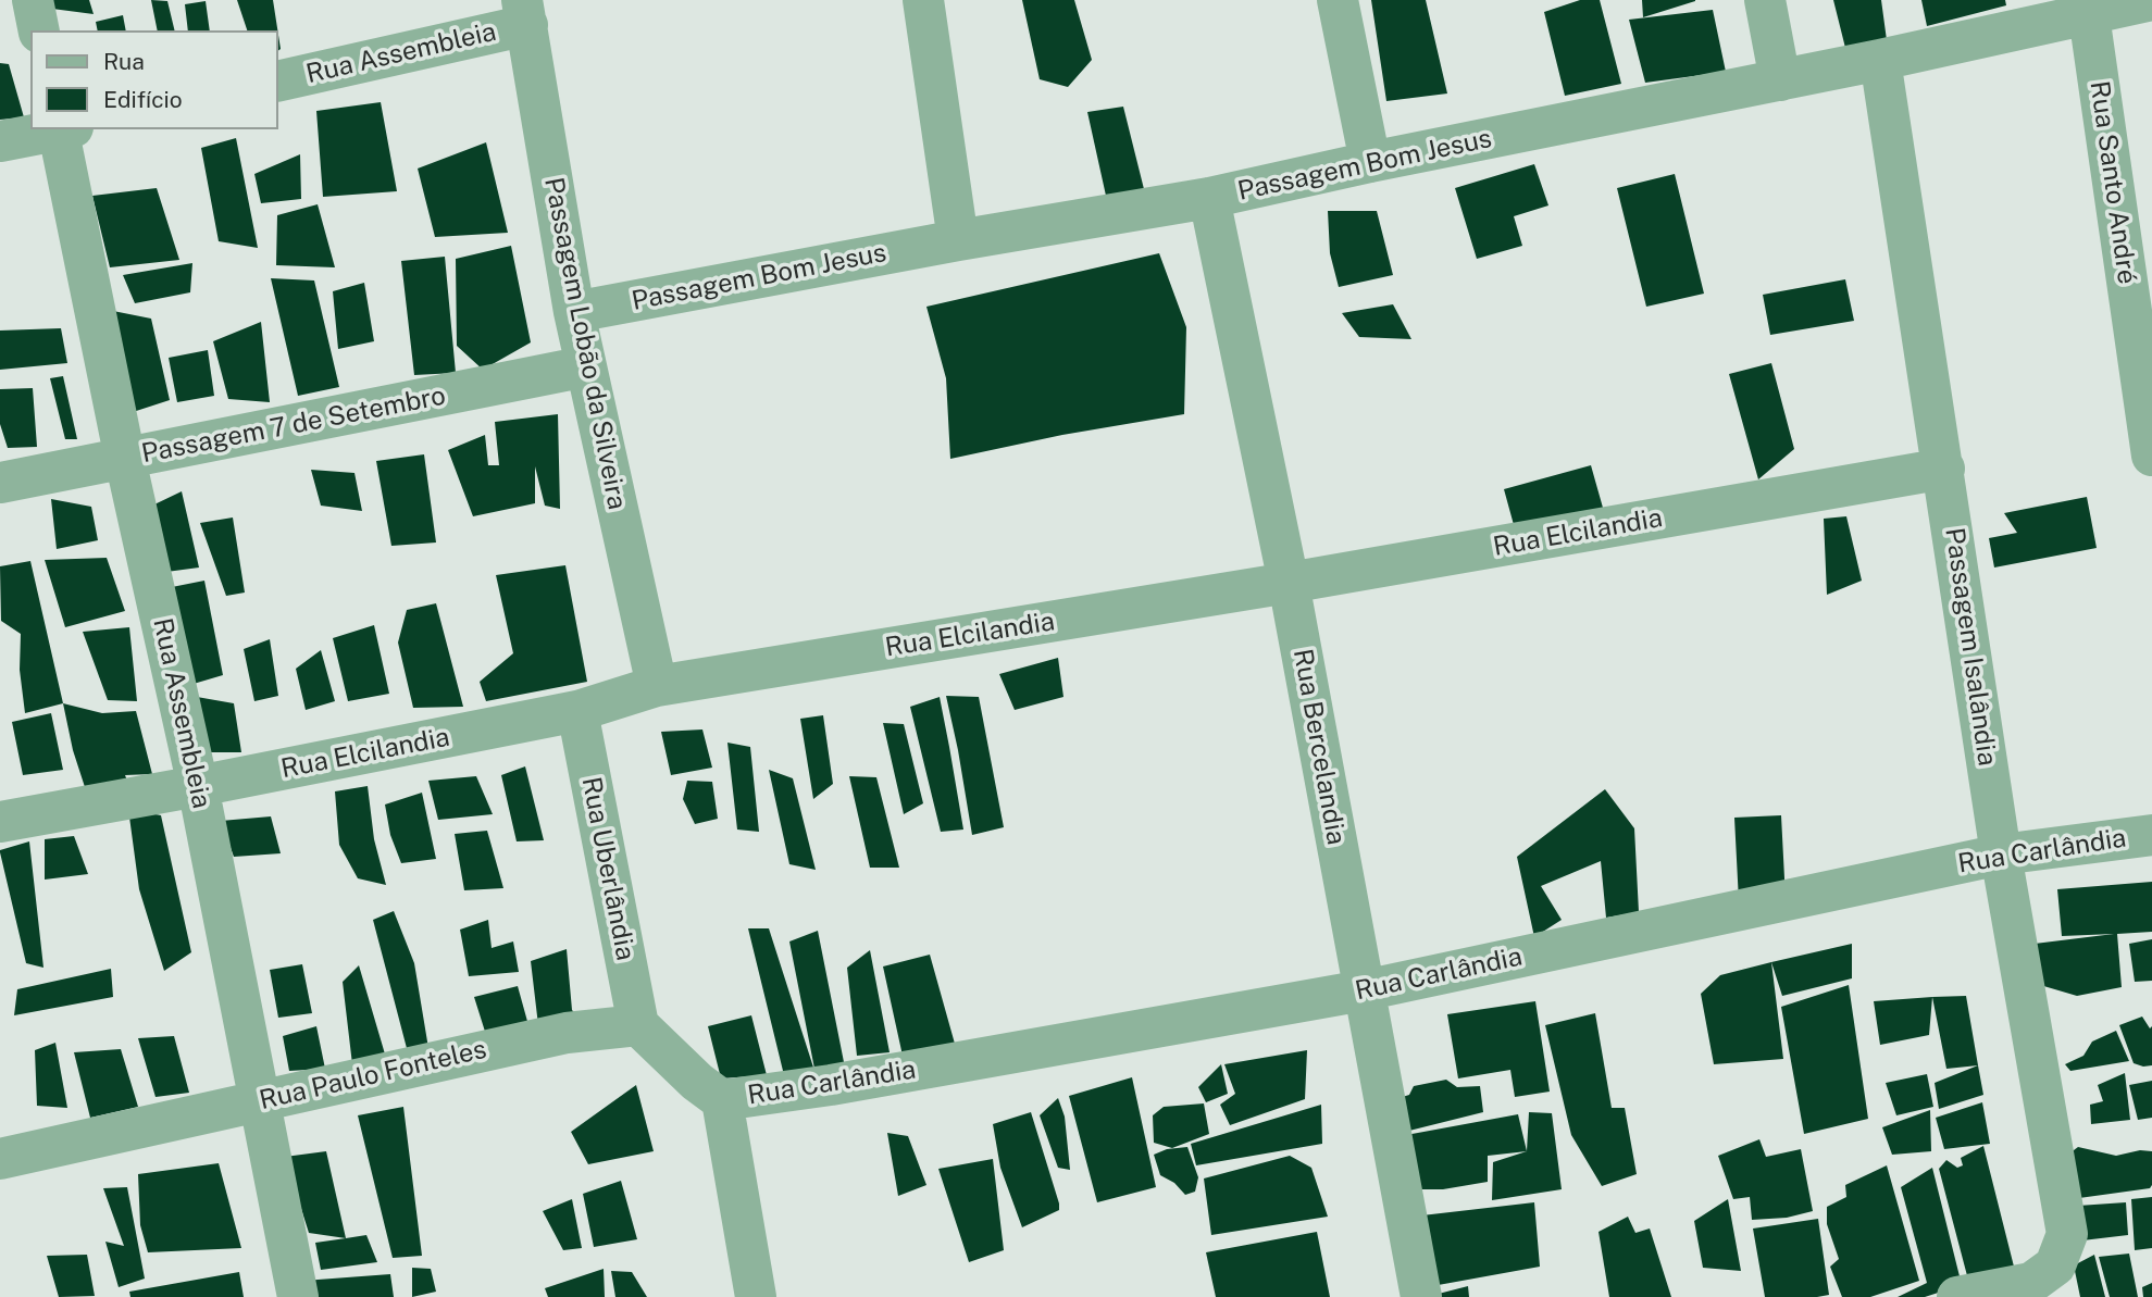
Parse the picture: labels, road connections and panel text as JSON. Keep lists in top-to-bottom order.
{
  "streets": {
    "street": [
      "Rua Assembleia",
      "Passagem Bom Jesus",
      "Rua Santo André",
      "Passagem Lobão da Silveira",
      "Passagem 7 de Setembro",
      "Rua Elcilandia",
      "Passagem Isalândia",
      "Rua Bercelandia",
      "Rua Carlândia",
      "Rua Uberlândia",
      "Rua Paulo Fonteles"
    ]
  },
  "crossings": [
    ["Rua Assembleia", "Passagem Lobão da Silveira"],
    ["Rua Assembleia", "Passagem 7 de Setembro"],
    ["Rua Assembleia", "Rua Elcilandia"],
    ["Rua Assembleia", "Rua Paulo Fonteles"],
    ["Passagem Bom Jesus", "Rua Santo André"],
    ["Passagem Bom Jesus", "Passagem Lobão da Silveira"],
    ["Passagem Bom Jesus", "Passagem Isalândia"],
    ["Passagem Bom Jesus", "Rua Bercelandia"],
    ["Passagem Lobão da Silveira", "Passagem 7 de Setembro"],
    ["Passagem Lobão da Silveira", "Rua Elcilandia"],
    ["Rua Elcilandia", "Passagem Isalândia"],
    ["Rua Elcilandia", "Rua Bercelandia"],
    ["Rua Elcilandia", "Rua Uberlândia"],
    ["Passagem Isalândia", "Rua Carlândia"],
    ["Rua Bercelandia", "Rua Carlândia"],
    ["Rua Uberlândia", "Rua Paulo Fonteles"]
  ],
  "legend": ["Rua", "Edifício"]
}
